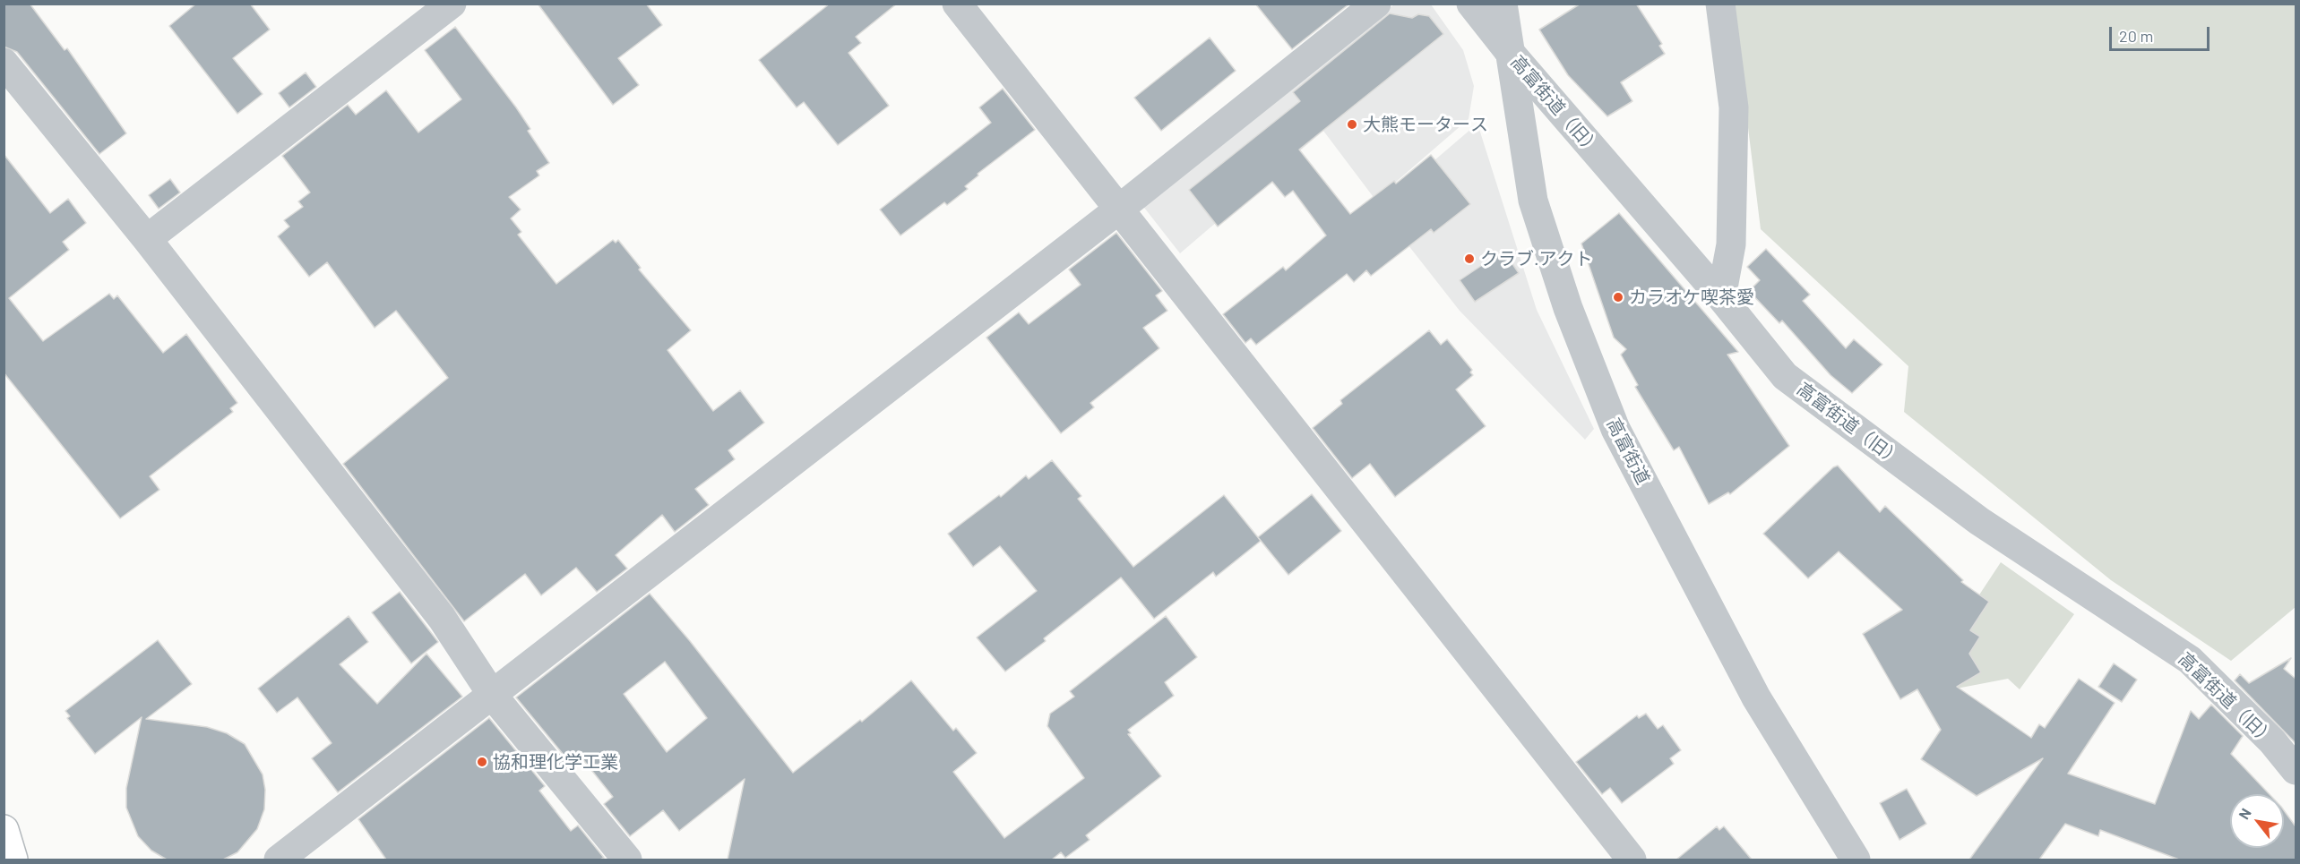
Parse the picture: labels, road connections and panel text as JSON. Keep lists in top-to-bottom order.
{
  "streets": {
    "street": ["高富街道（旧）", "高富街道"]
  },
  "crossings": [
    ["高富街道（旧）", "高富街道"]
  ],
  "places": [
    "大熊モータース",
    "クラブ.アクト",
    "カラオケ喫茶愛",
    "協和理化学工業"
  ],
  "scale_bar": "20 m",
  "north": "top left"
}
